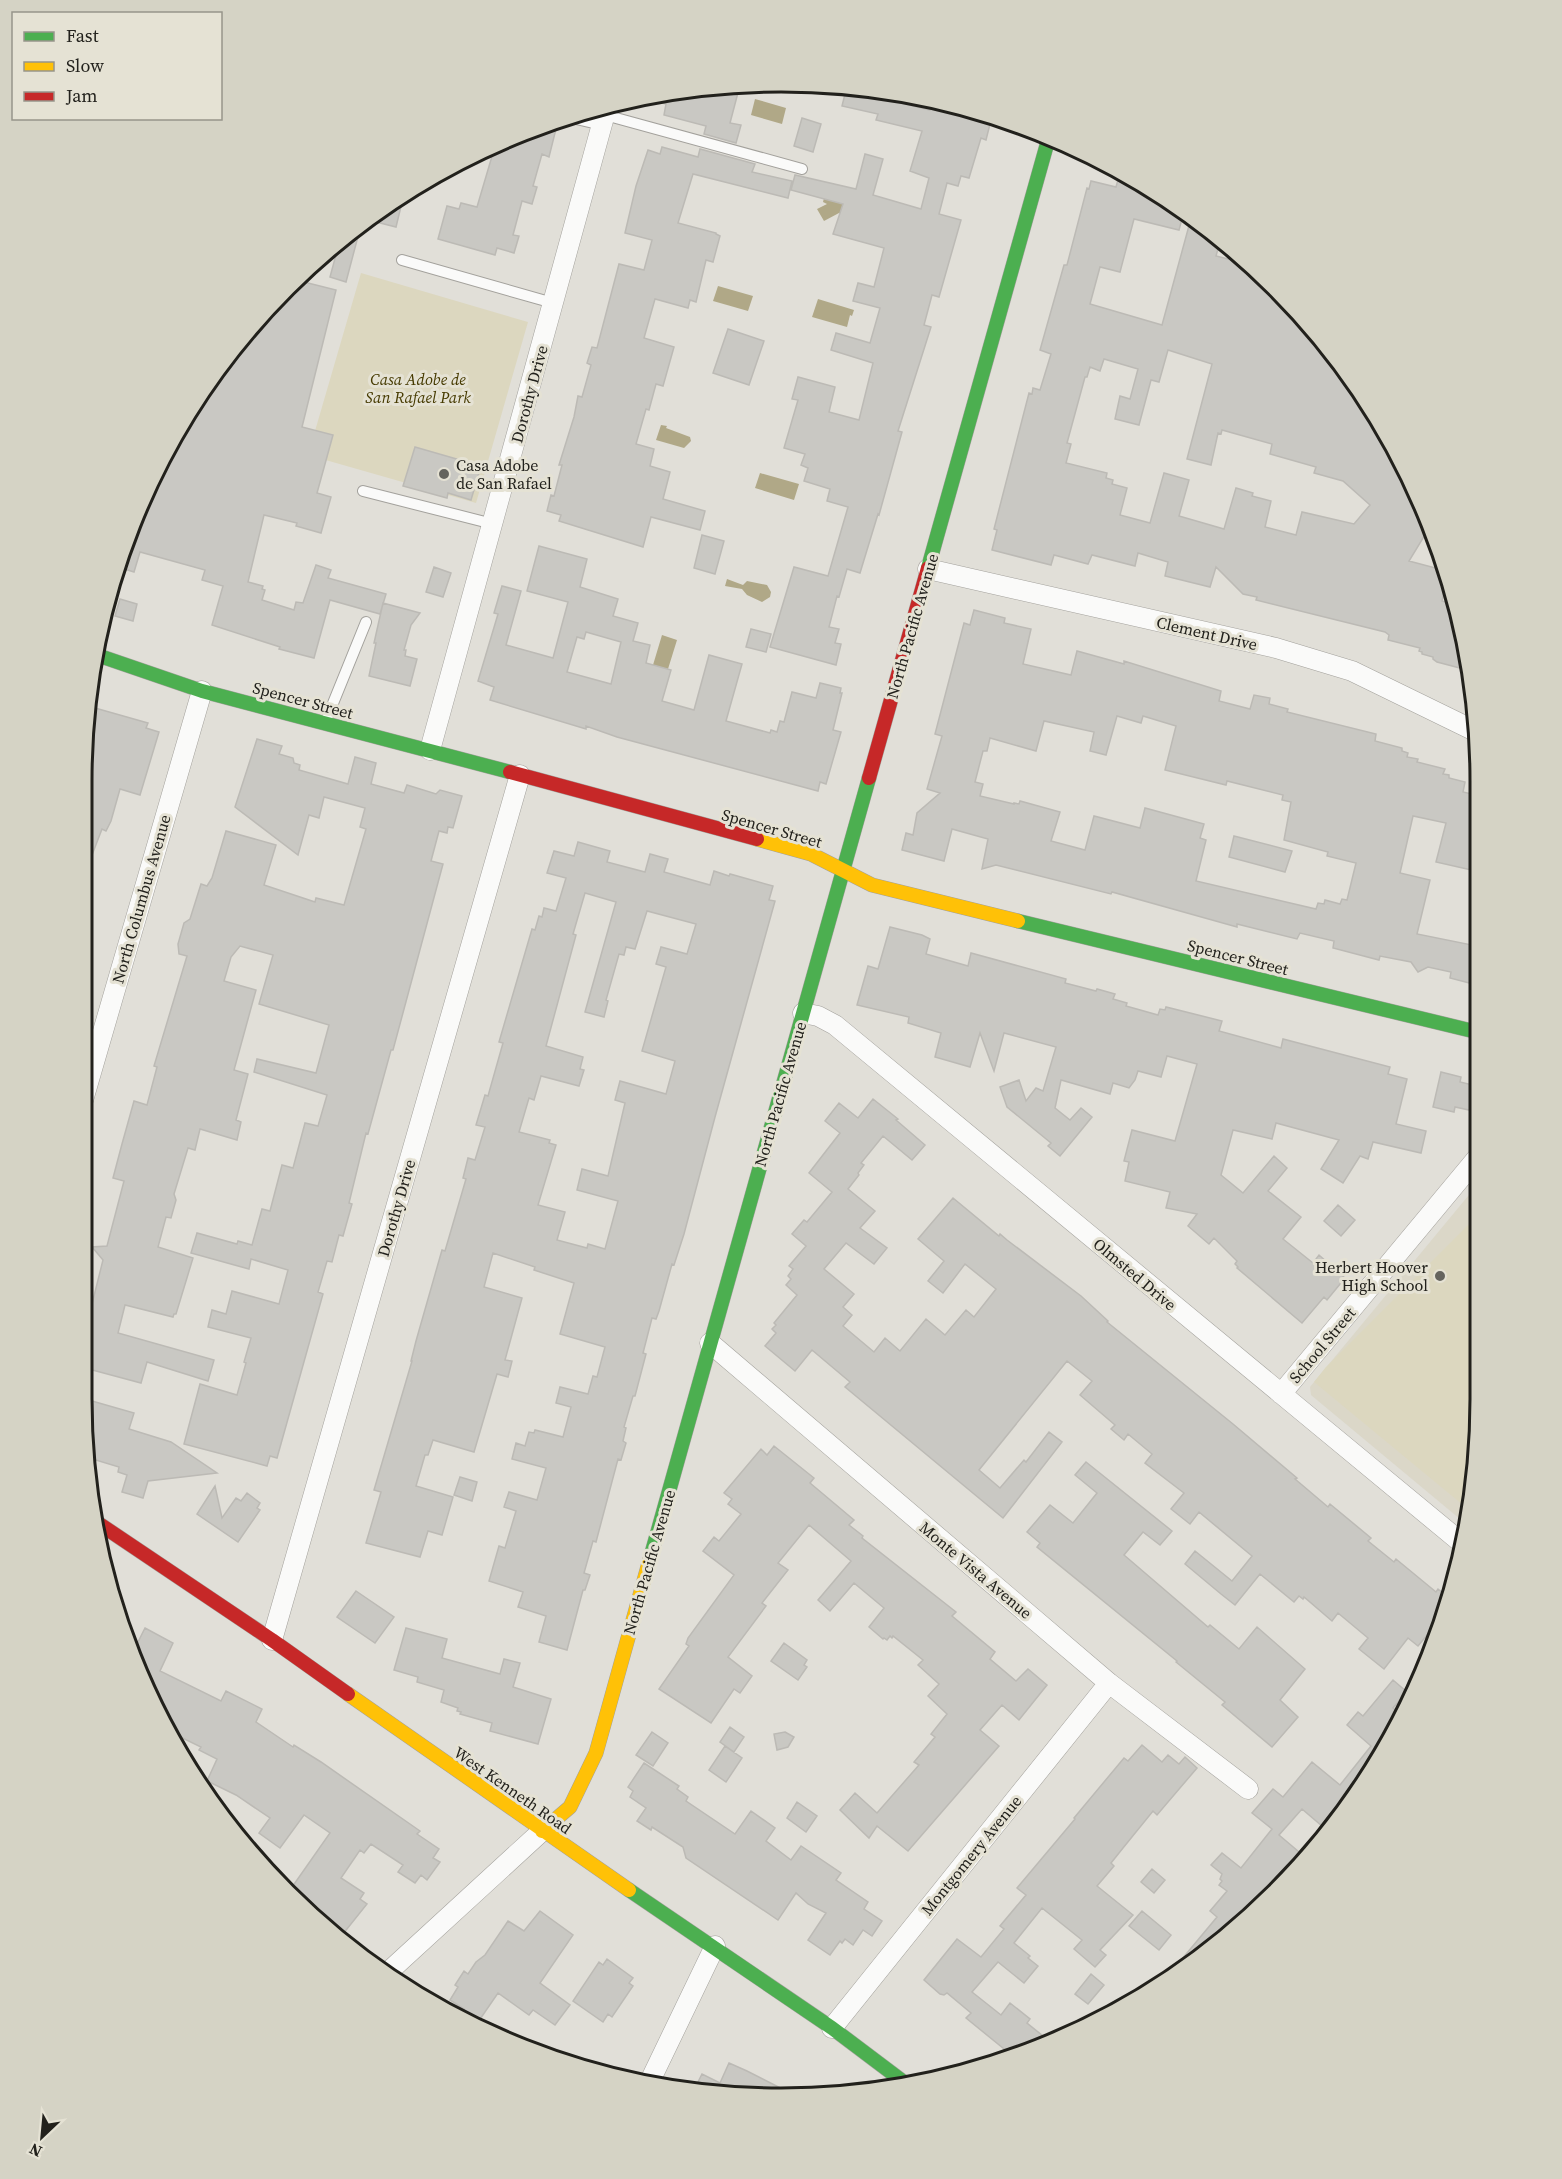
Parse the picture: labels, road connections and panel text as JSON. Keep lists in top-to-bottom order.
{
  "streets": {
    "street": [
      "Dorothy Drive",
      "North Pacific Avenue",
      "Clement Drive",
      "Spencer Street",
      "North Columbus Avenue",
      "Olmsted Drive",
      "School Street",
      "Monte Vista Avenue",
      "West Kenneth Road",
      "Montgomery Avenue"
    ]
  },
  "crossings": [
    ["Dorothy Drive", "Spencer Street"],
    ["Dorothy Drive", "West Kenneth Road"],
    ["North Pacific Avenue", "Clement Drive"],
    ["North Pacific Avenue", "Spencer Street"],
    ["North Pacific Avenue", "Olmsted Drive"],
    ["North Pacific Avenue", "Monte Vista Avenue"],
    ["North Pacific Avenue", "West Kenneth Road"],
    ["Spencer Street", "North Columbus Avenue"],
    ["Olmsted Drive", "School Street"],
    ["Monte Vista Avenue", "Montgomery Avenue"],
    ["West Kenneth Road", "Montgomery Avenue"]
  ],
  "parks": ["Casa Adobe de San Rafael Park"],
  "places": ["Casa Adobe de San Rafael", "Herbert Hoover High School"],
  "legend": ["Fast", "Slow", "Jam"],
  "north": "bottom left"
}
